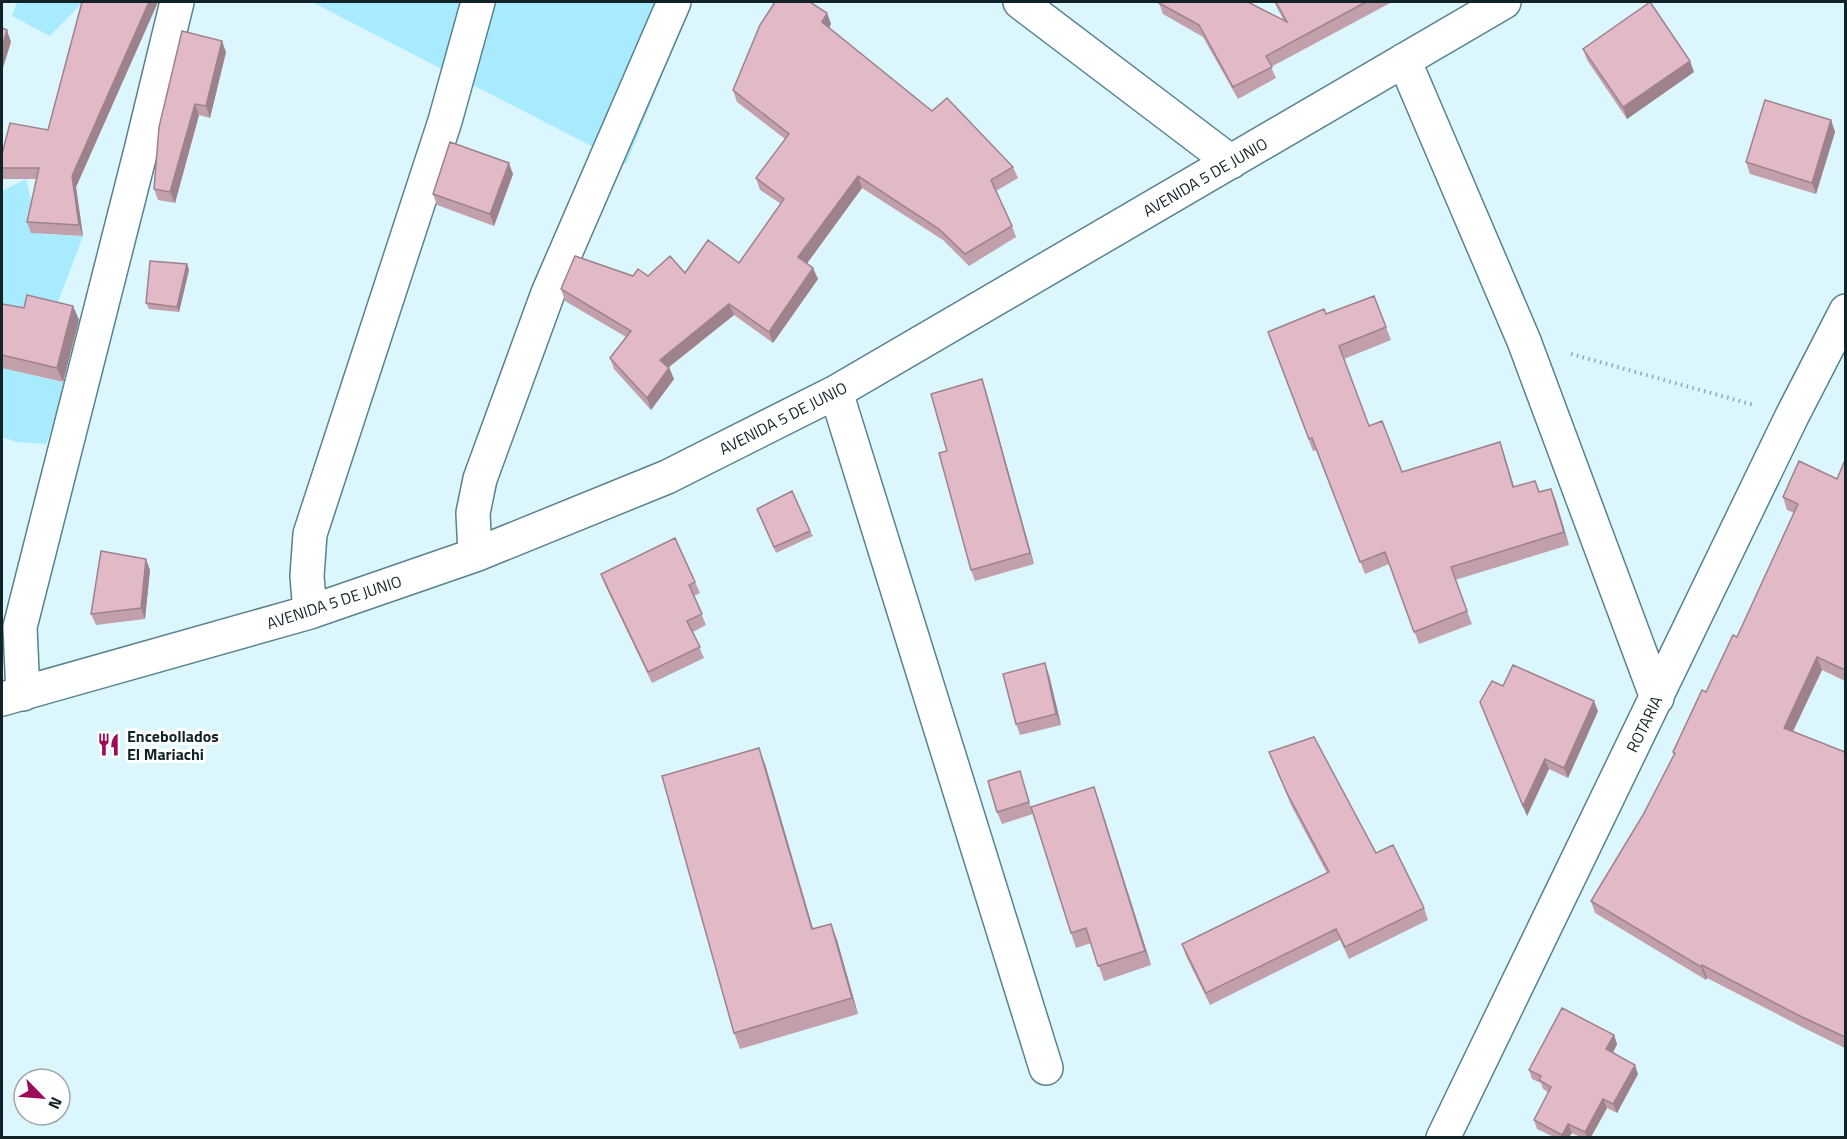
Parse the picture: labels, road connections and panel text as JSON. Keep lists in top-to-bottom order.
{
  "streets": {
    "street": ["AVENIDA 5 DE JUNIO", "ROTARIA"]
  },
  "places": {
    "restaurant": ["Encebollados El Mariachi"]
  },
  "north": "bottom right"
}
